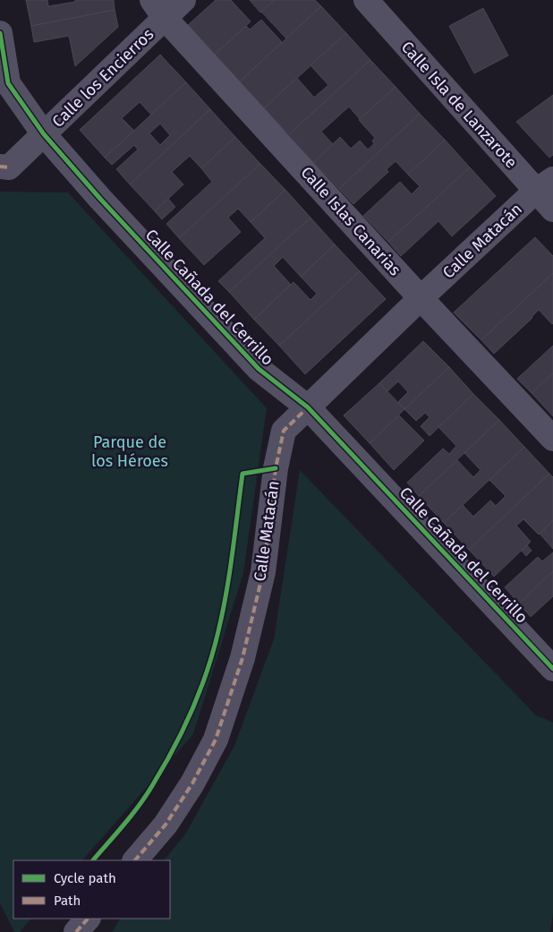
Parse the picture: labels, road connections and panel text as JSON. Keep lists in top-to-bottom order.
{
  "streets": {
    "street": [
      "Calle los Encierros",
      "Calle Isla de Lanzarote",
      "Calle Islas Canarias",
      "Calle Matacán",
      "Calle Cañada del Cerrillo"
    ]
  },
  "crossings": [
    ["Calle los Encierros", "Calle Islas Canarias"],
    ["Calle los Encierros", "Calle Cañada del Cerrillo"],
    ["Calle Isla de Lanzarote", "Calle Matacán"],
    ["Calle Islas Canarias", "Calle Matacán"],
    ["Calle Matacán", "Calle Cañada del Cerrillo"]
  ],
  "parks": ["Parque de los Héroes"],
  "legend": ["Cycle path", "Path"]
}
